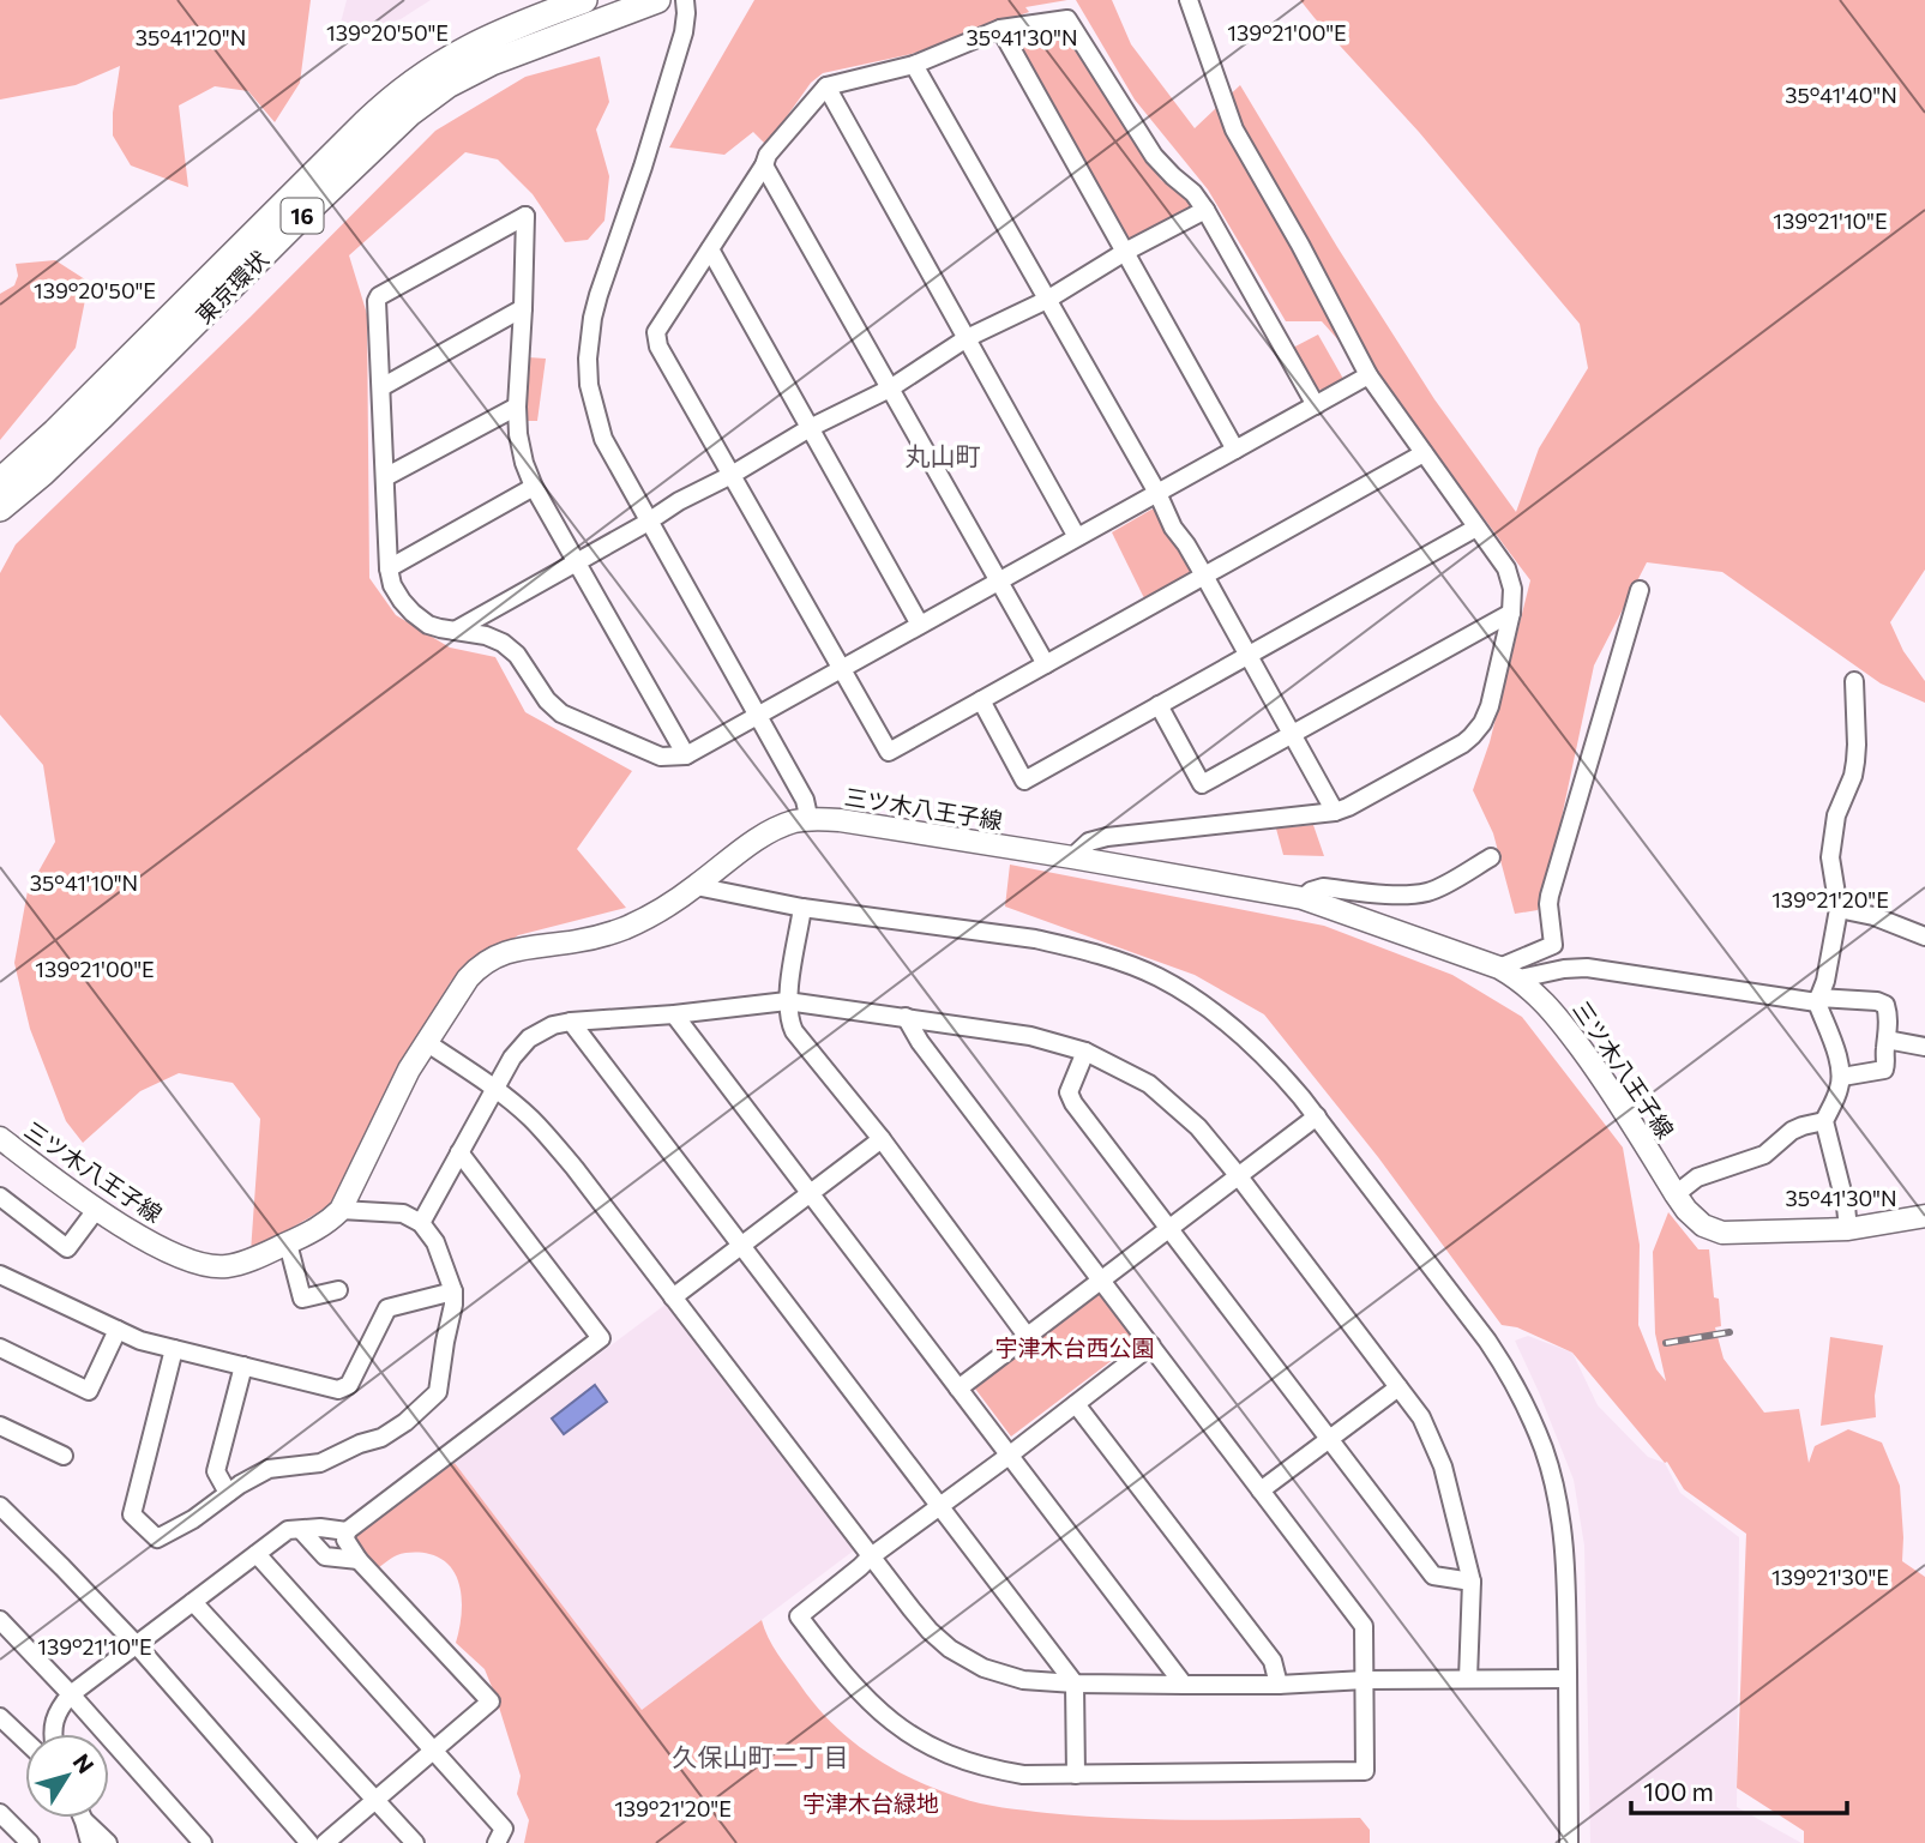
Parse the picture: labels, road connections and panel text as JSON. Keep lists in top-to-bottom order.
{
  "streets": {
    "highway": ["16", "東京環状"],
    "main road": ["三ツ木八王子線"]
  },
  "districts": ["丸山町", "久保山町二丁目"],
  "parks": ["宇津木台西公園", "宇津木台緑地"],
  "scale_bar": "100 m",
  "north": "top right",
  "coordinates": [
    "139°20'50\"E",
    "139°21'00\"E",
    "35°41'20\"N",
    "35°41'30\"N",
    "35°41'40\"N",
    "139°21'10\"E",
    "35°41'10\"N",
    "139°21'20\"E",
    "139°21'30\"E"
  ]
}
